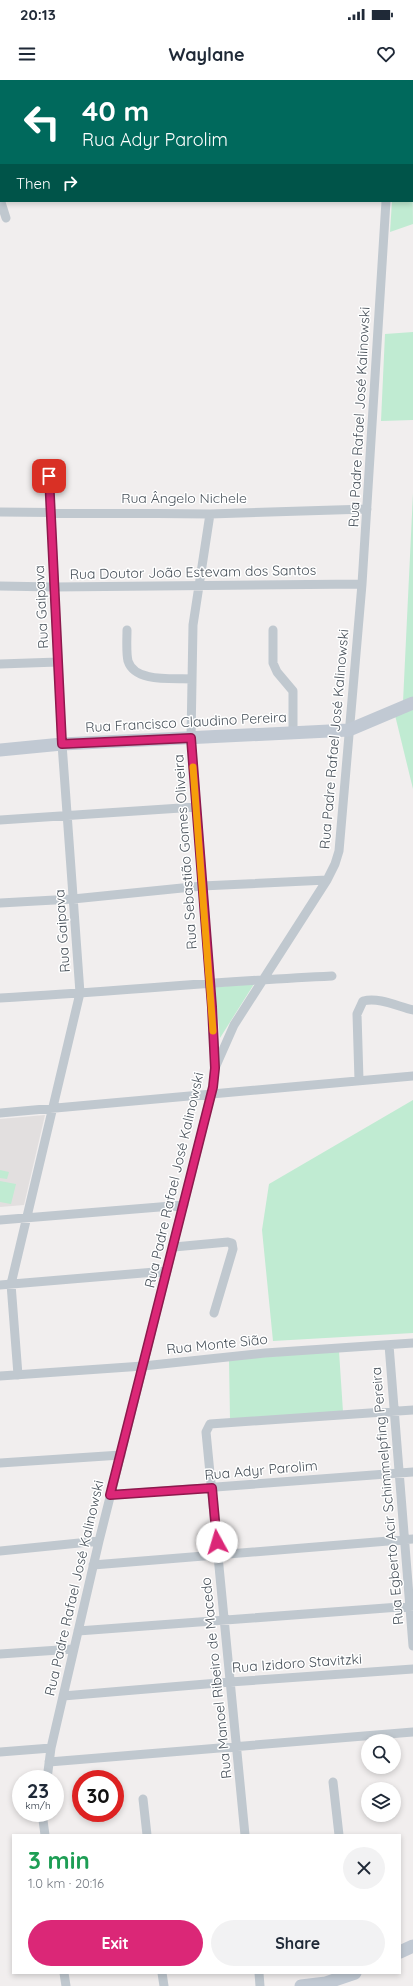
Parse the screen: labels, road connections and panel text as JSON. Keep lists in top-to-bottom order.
{
  "streets": {
    "street": [
      "Rua Padre Rafael José Kalinowski",
      "Rua Ângelo Nichele",
      "Rua Doutor João Estevam dos Santos",
      "Rua Gaipava",
      "Rua Francisco Claudino Pereira",
      "Rua Sebastião Gomes Oliveira",
      "Rua Monte Sião",
      "Rua Adyr Parolim",
      "Rua Egberto Acir Schimmelpfing Pereira",
      "Rua Izidoro Stavitzki",
      "Rua Manoel Ribeiro de Macedo"
    ]
  },
  "crossings": [
    ["Rua Padre Rafael José Kalinowski", "Rua Ângelo Nichele"],
    ["Rua Padre Rafael José Kalinowski", "Rua Doutor João Estevam dos Santos"],
    ["Rua Padre Rafael José Kalinowski", "Rua Francisco Claudino Pereira"],
    ["Rua Padre Rafael José Kalinowski", "Rua Sebastião Gomes Oliveira"],
    ["Rua Padre Rafael José Kalinowski", "Rua Monte Sião"],
    ["Rua Padre Rafael José Kalinowski", "Rua Adyr Parolim"],
    ["Rua Padre Rafael José Kalinowski", "Rua Izidoro Stavitzki"],
    ["Rua Ângelo Nichele", "Rua Gaipava"],
    ["Rua Ângelo Nichele", "Rua Sebastião Gomes Oliveira"],
    ["Rua Doutor João Estevam dos Santos", "Rua Gaipava"],
    ["Rua Doutor João Estevam dos Santos", "Rua Sebastião Gomes Oliveira"],
    ["Rua Gaipava", "Rua Francisco Claudino Pereira"],
    ["Rua Gaipava", "Rua Monte Sião"],
    ["Rua Francisco Claudino Pereira", "Rua Sebastião Gomes Oliveira"],
    ["Rua Monte Sião", "Rua Egberto Acir Schimmelpfing Pereira"],
    ["Rua Adyr Parolim", "Rua Egberto Acir Schimmelpfing Pereira"],
    ["Rua Adyr Parolim", "Rua Manoel Ribeiro de Macedo"],
    ["Rua Egberto Acir Schimmelpfing Pereira", "Rua Manoel Ribeiro de Macedo"],
    ["Rua Izidoro Stavitzki", "Rua Manoel Ribeiro de Macedo"]
  ],
  "page": {
    "status": "20:13",
    "header": "Waylane",
    "turn": ["40 m", "Rua Adyr Parolim"],
    "then": "Then",
    "speed": "23 km/h",
    "limit": "30",
    "heading": ["3 min", "1.0 km · 20:16"],
    "buttons": ["Exit", "Share"]
  }
}
